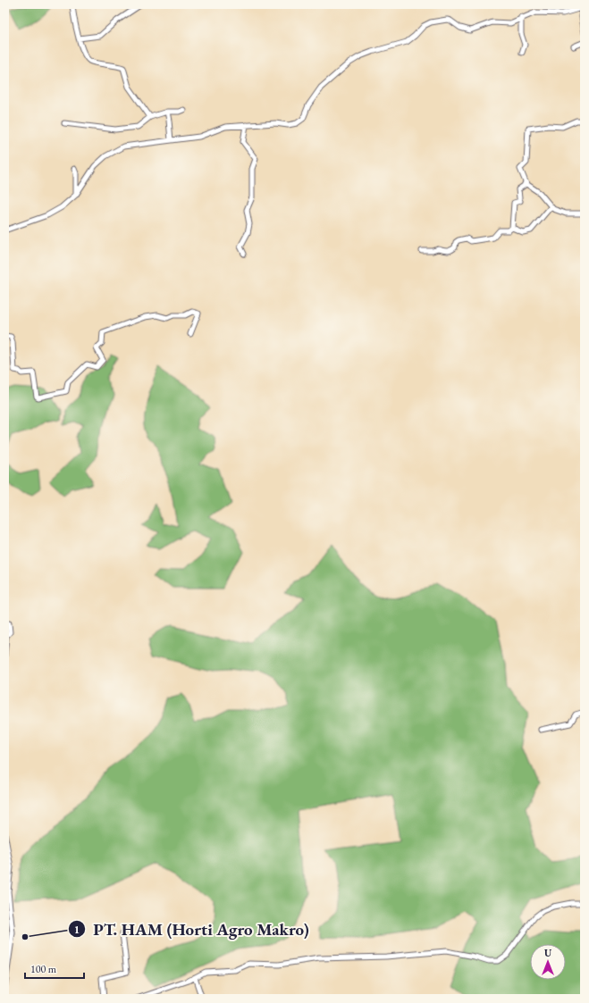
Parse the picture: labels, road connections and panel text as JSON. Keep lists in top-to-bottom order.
{
  "places": ["PT. HAM (Horti Agro Makro)"],
  "scale_bar": "100 m",
  "north": "top"
}
